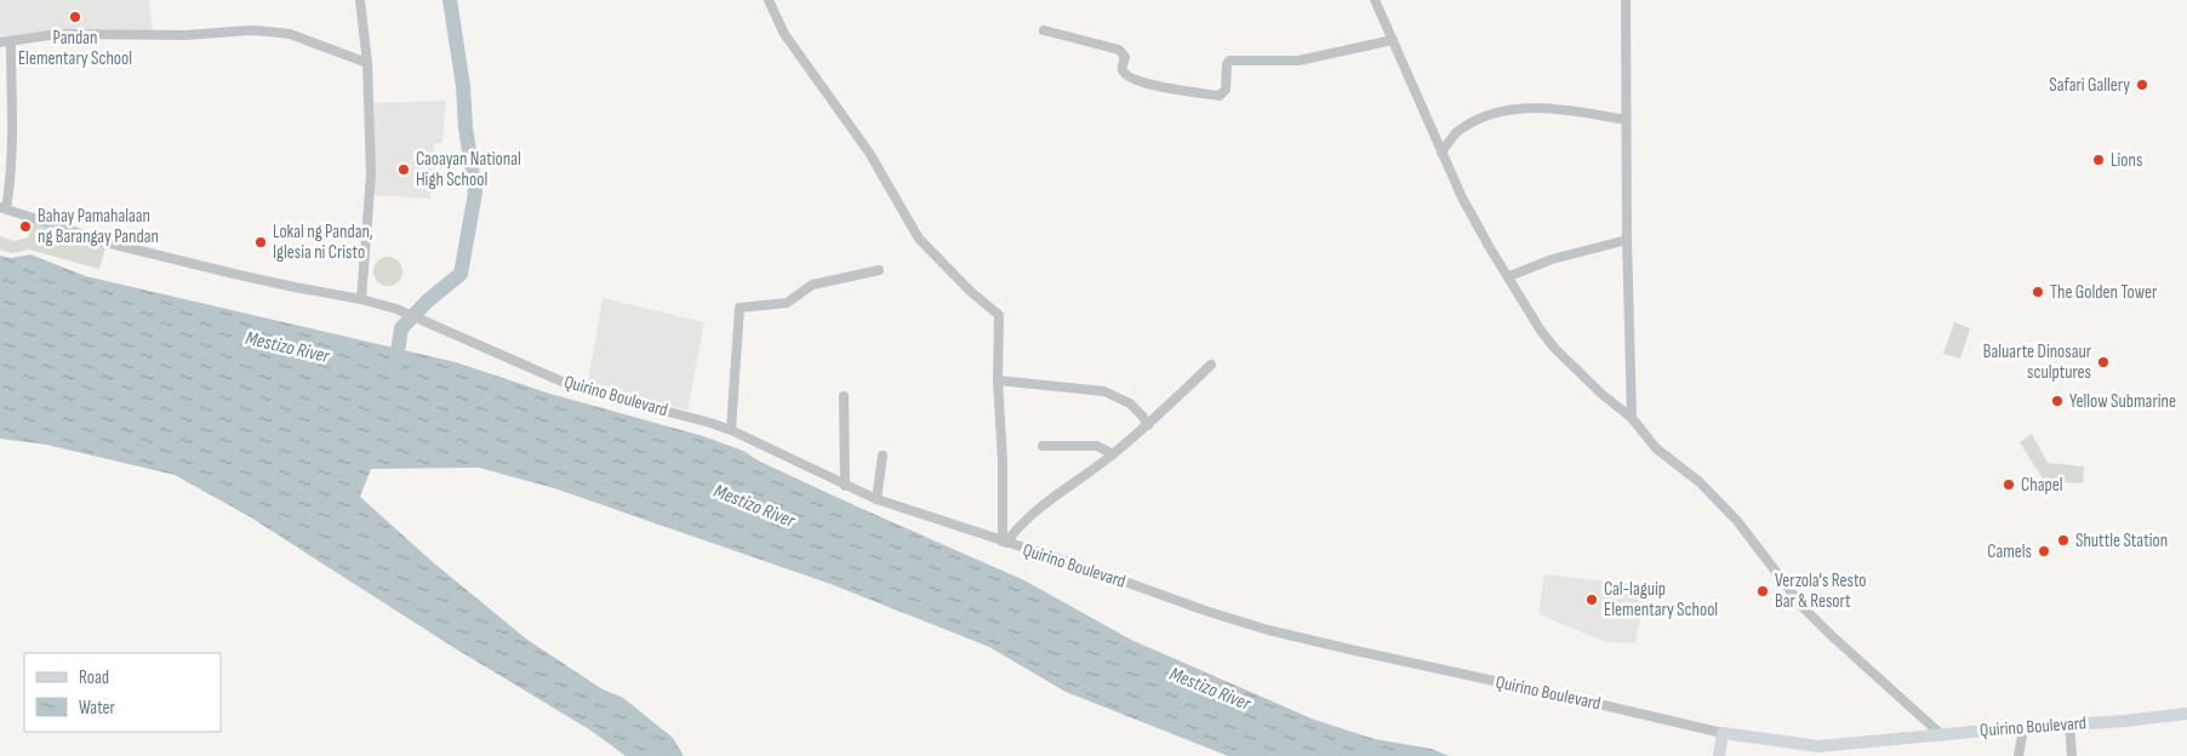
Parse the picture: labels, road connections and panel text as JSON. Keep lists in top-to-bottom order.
{
  "streets": {
    "main road": ["Quirino Boulevard"]
  },
  "water": ["Mestizo River"],
  "places": [
    "Pandan Elementary School",
    "Safari Gallery",
    "Lions",
    "Caoayan National High School",
    "Bahay Pamahalaan ng Barangay Pandan",
    "Lokal ng Pandan, Iglesia ni Cristo",
    "The Golden Tower",
    "Baluarte Dinosaur sculptures",
    "Yellow Submarine",
    "Chapel",
    "Shuttle Station",
    "Camels",
    "Verzola's Resto Bar & Resort",
    "Cal-laguip Elementary School"
  ],
  "legend": ["Road", "Water"]
}
